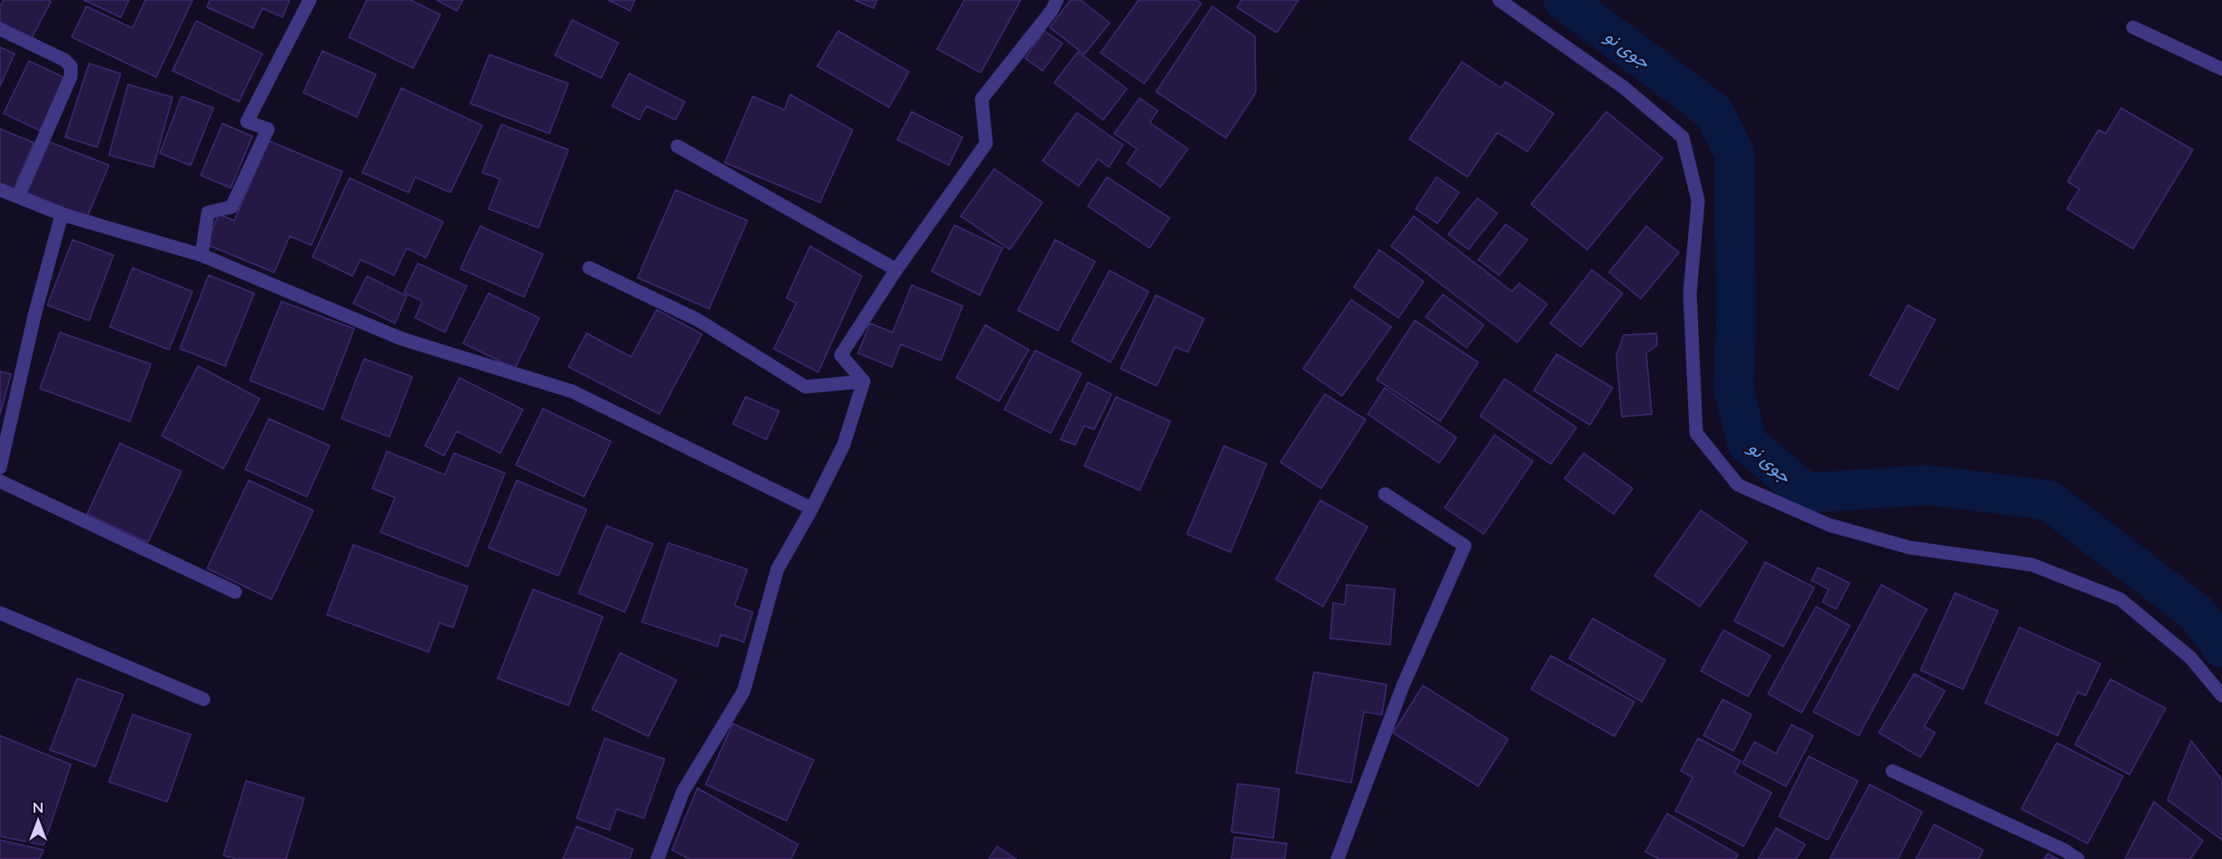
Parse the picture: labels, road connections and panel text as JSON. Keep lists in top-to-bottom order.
{
  "water": ["جوی نو"],
  "north": "top"
}
